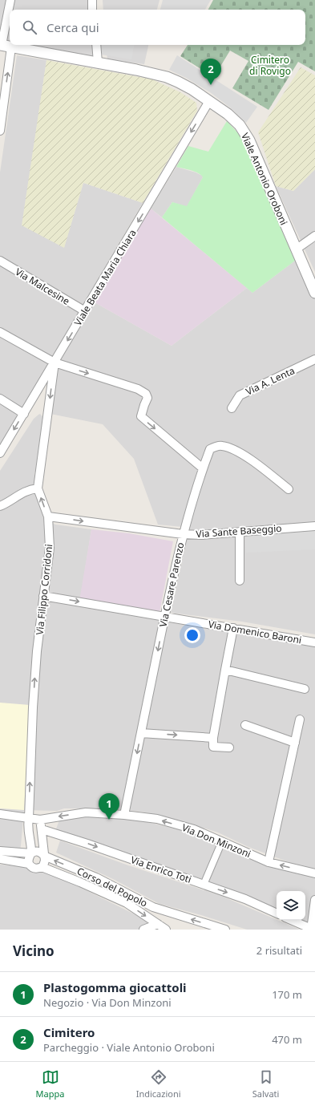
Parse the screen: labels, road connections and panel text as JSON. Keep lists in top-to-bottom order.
{
  "streets": {
    "street": [
      "Viale Antonio Oroboni",
      "Viale Beata Maria Chiara",
      "Via Malcesine",
      "Via A. Lenta",
      "Via Sante Baseggio",
      "Via Cesare Parenzo",
      "Via Filippo Corridoni",
      "Via Domenico Baroni",
      "Via Don Minzoni",
      "Via Enrico Toti",
      "Corso del Popolo"
    ]
  },
  "crossings": [
    ["Viale Antonio Oroboni", "Viale Beata Maria Chiara"],
    ["Viale Beata Maria Chiara", "Via Malcesine"],
    ["Viale Beata Maria Chiara", "Via Filippo Corridoni"],
    ["Via Sante Baseggio", "Via Cesare Parenzo"],
    ["Via Sante Baseggio", "Via Filippo Corridoni"],
    ["Via Cesare Parenzo", "Via Domenico Baroni"],
    ["Via Cesare Parenzo", "Via Don Minzoni"],
    ["Via Filippo Corridoni", "Via Domenico Baroni"],
    ["Via Filippo Corridoni", "Via Don Minzoni"],
    ["Via Filippo Corridoni", "Corso del Popolo"]
  ],
  "one_way": [
    "Viale Beata Maria Chiara",
    "Via Sante Baseggio",
    "Via Domenico Baroni",
    "Via Don Minzoni",
    "Via Enrico Toti"
  ],
  "parks": ["Cimitero di Rovigo"],
  "page": {
    "search": "Cerca qui",
    "pins": ["2", "1"],
    "heading": ["Vicino", "2 risultati"],
    "list": [
      {
        "mark": "1",
        "name": "Plastogomma giocattoli",
        "note": "Negozio · Via Don Minzoni",
        "value": "170 m"
      },
      {
        "mark": "2",
        "name": "Cimitero",
        "note": "Parcheggio · Viale Antonio Oroboni",
        "value": "470 m"
      }
    ],
    "nav": ["Mappa", "Indicazioni", "Salvati"]
  }
}
